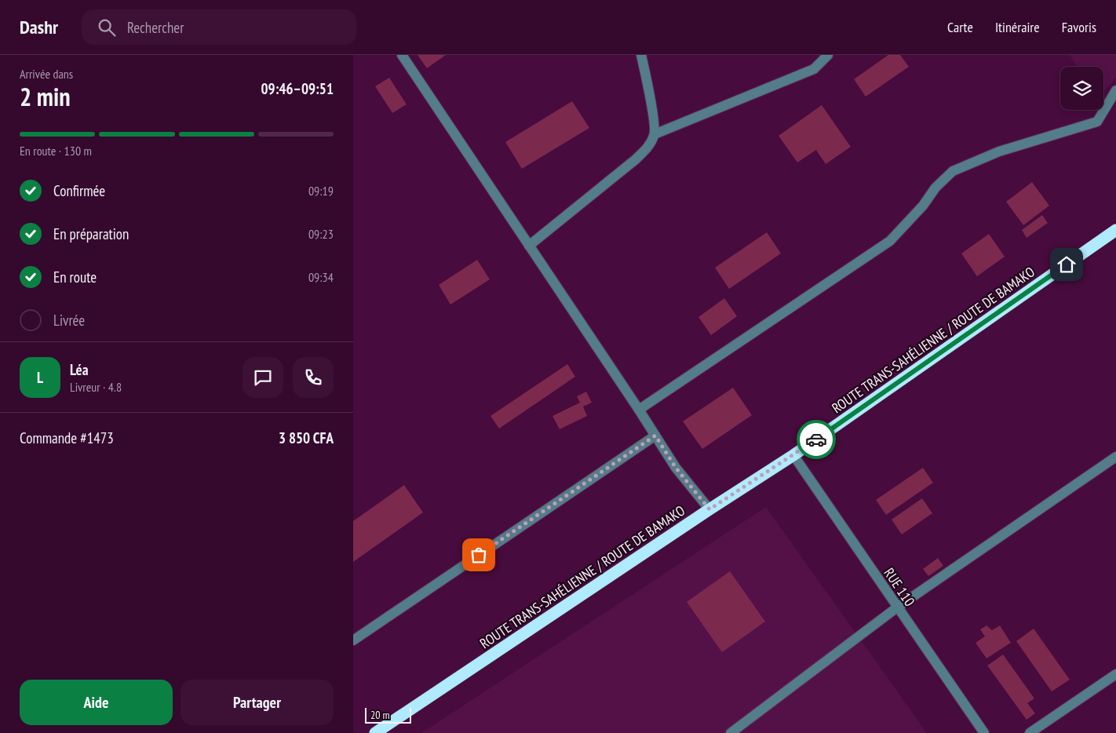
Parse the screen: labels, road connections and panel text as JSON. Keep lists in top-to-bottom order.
{
  "streets": {
    "highway": ["ROUTE TRANS-SAHÉLIENNE / ROUTE DE BAMAKO"],
    "street": ["RUE 110"]
  },
  "crossings": [
    ["ROUTE TRANS-SAHÉLIENNE / ROUTE DE BAMAKO", "RUE 110"]
  ],
  "scale_bar": "20 m",
  "page": {
    "header": "Dashr",
    "search": "Rechercher",
    "nav": ["Carte", "Itinéraire", "Favoris"],
    "heading": ["2 min", "Arrivée dans", "09:46–09:51"],
    "panel": [
      "Léa",
      "Livreur · 4.8",
      "Commande #1473",
      "3 850 CFA"
    ],
    "bar": "En route · 130 m",
    "list": [
      ["Confirmée", "09:19"],
      ["En préparation", "09:23"],
      ["En route", "09:34"],
      "Livrée"
    ],
    "round": "L",
    "buttons": ["Aide", "Partager"],
    "scale": "20 m"
  }
}
